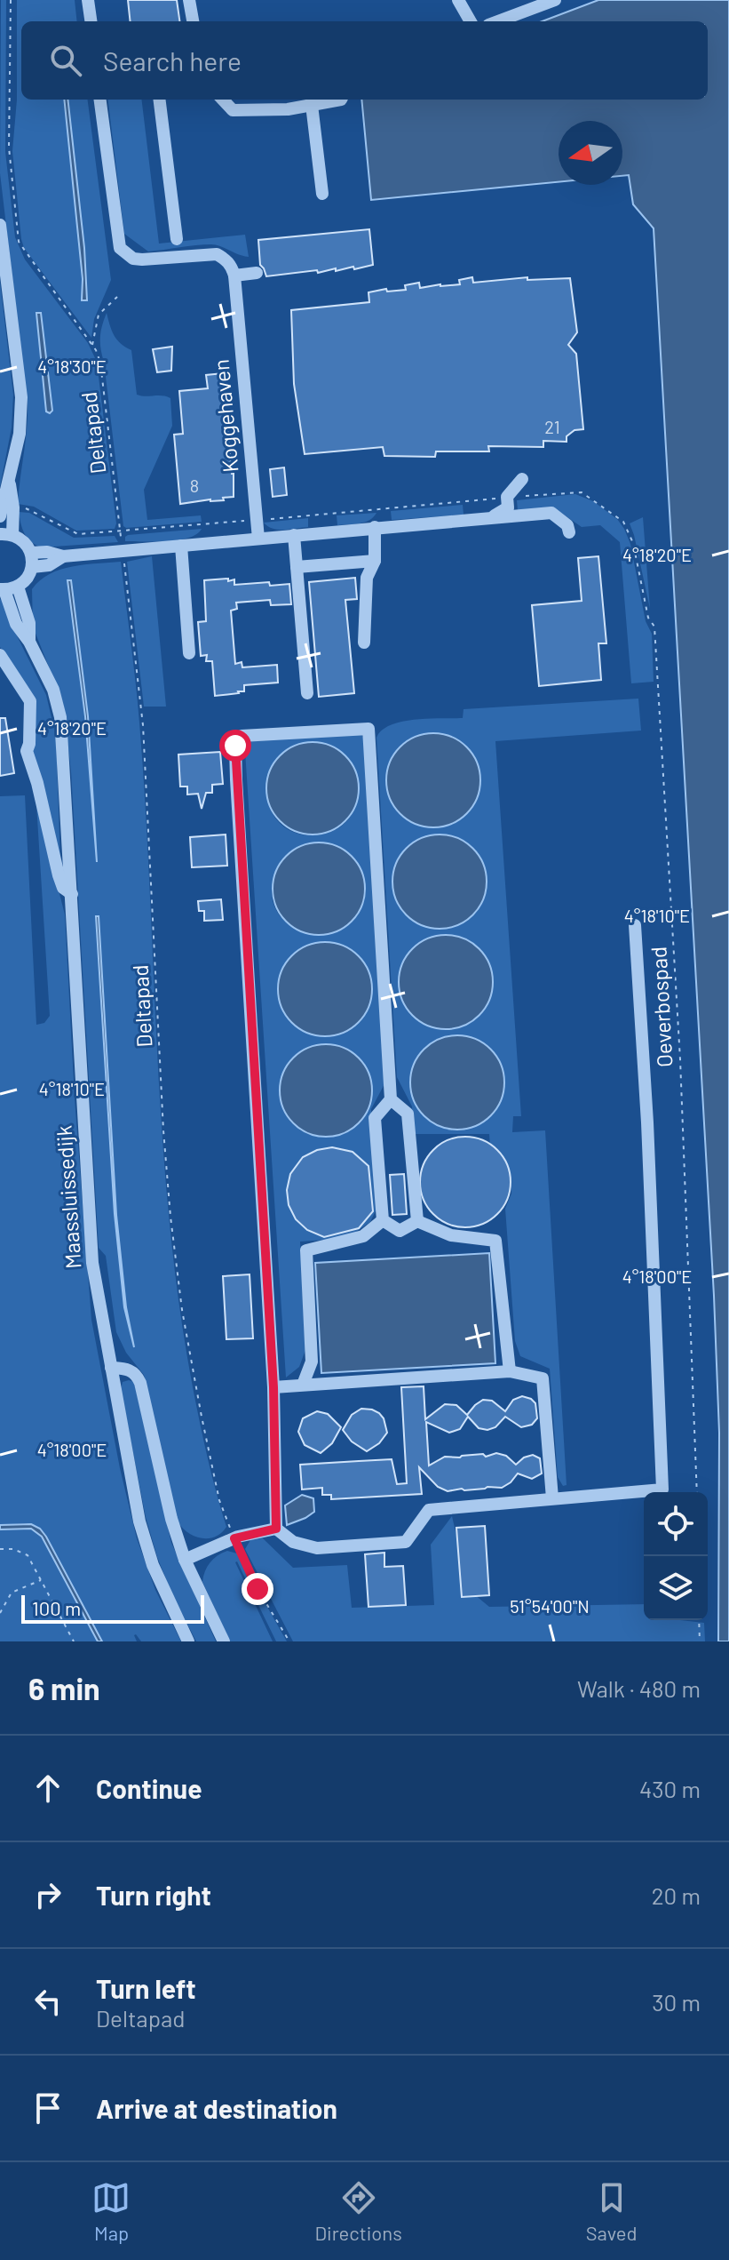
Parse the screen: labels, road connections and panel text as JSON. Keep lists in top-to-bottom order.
{
  "streets": {
    "street": ["Koggehaven", "Maassluissedijk"],
    "path": ["Deltapad", "Oeverbospad"]
  },
  "house_numbers": ["21", "8"],
  "scale_bar": "100 m",
  "north": "left",
  "page": {
    "search": "Search here",
    "scale": "100 m",
    "heading": ["6 min", "Walk · 480 m"],
    "list": [
      ["Continue", "430 m"],
      ["Turn right", "20 m"],
      ["Turn left", "Deltapad", "30 m"],
      "Arrive at destination"
    ],
    "nav": ["Map", "Directions", "Saved"]
  },
  "coordinates": [
    "4°18'30\"E",
    "4°18'20\"E",
    "4°18'10\"E",
    "4°18'00\"E",
    "51°54'00\"N"
  ]
}
